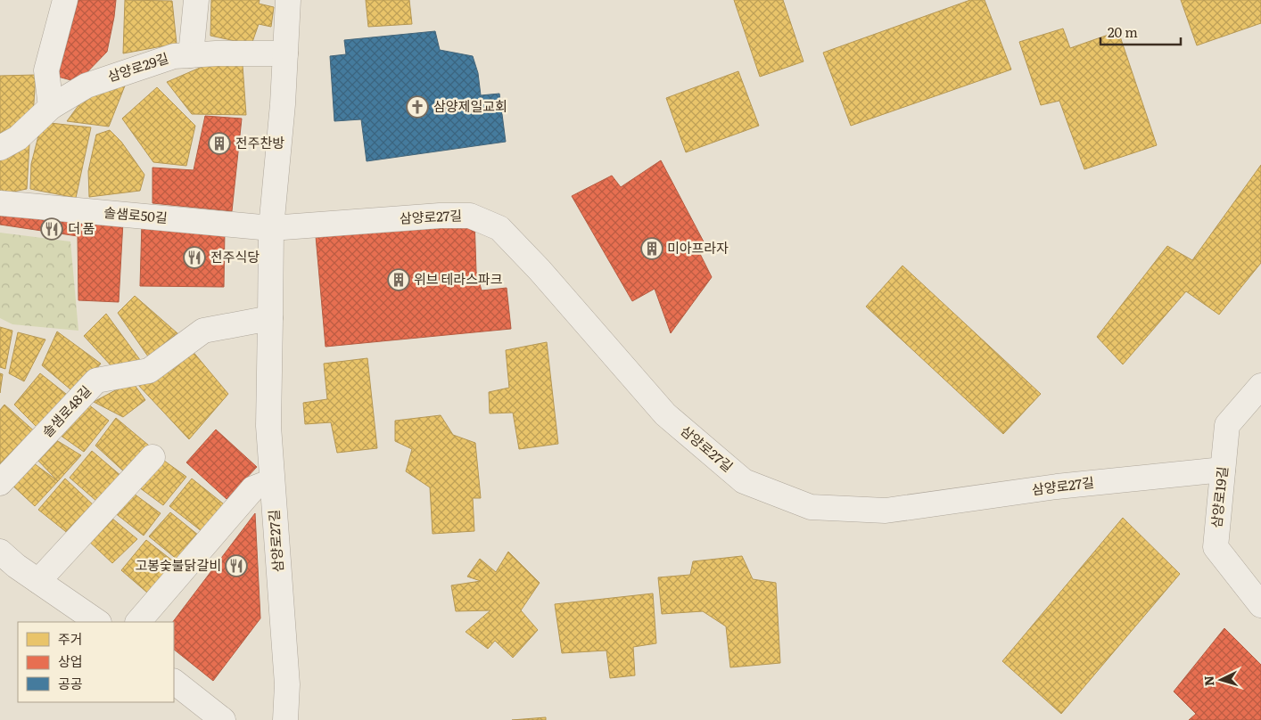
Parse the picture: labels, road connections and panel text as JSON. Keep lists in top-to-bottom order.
{
  "streets": {
    "street": [
      "삼양로29길",
      "솔샘로50길",
      "삼양로27길",
      "솔샘로48길",
      "삼양로19길"
    ]
  },
  "crossings": [
    ["삼양로29길", "삼양로27길"],
    ["솔샘로50길", "삼양로27길"],
    ["삼양로27길", "솔샘로48길"],
    ["삼양로27길", "삼양로19길"]
  ],
  "places": {
    "church": ["삼양제일교회"],
    "building": ["전주찬방", "미아프라자", "위브 테라스파크"],
    "restaurant": ["더 품", "전주식당", "고봉숯불닭갈비"]
  },
  "legend": ["주거", "상업", "공공"],
  "scale_bar": "20 m",
  "north": "left"
}
